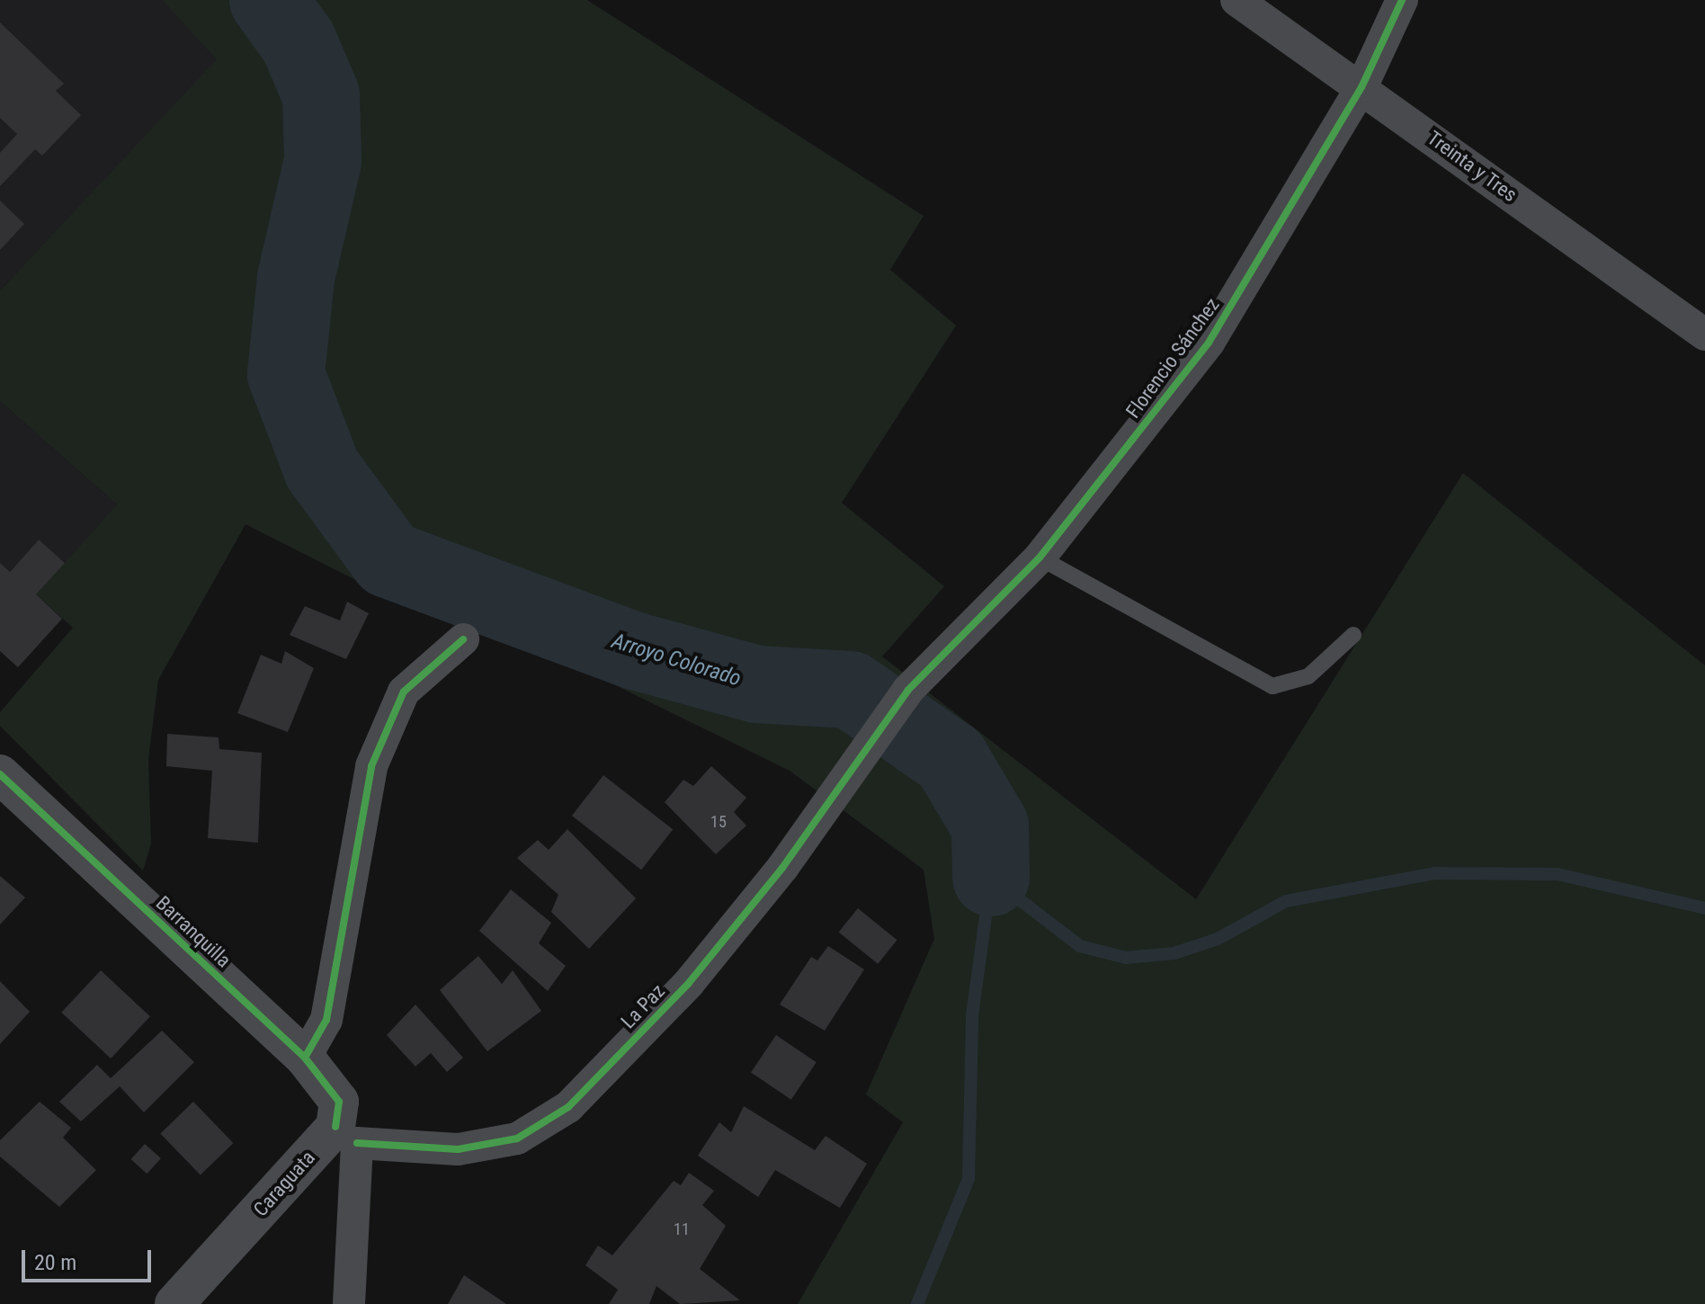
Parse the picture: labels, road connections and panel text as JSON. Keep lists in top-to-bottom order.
{
  "streets": {
    "street": [
      "Treinta y Tres",
      "Florencio Sánchez",
      "Barranquilla",
      "La Paz",
      "Caraguata"
    ]
  },
  "crossings": [
    ["Treinta y Tres", "Florencio Sánchez"],
    ["Florencio Sánchez", "La Paz"],
    ["Barranquilla", "La Paz"],
    ["Barranquilla", "Caraguata"],
    ["La Paz", "Caraguata"]
  ],
  "water": ["Arroyo Colorado"],
  "house_numbers": ["15", "11"],
  "scale_bar": "20 m"
}
